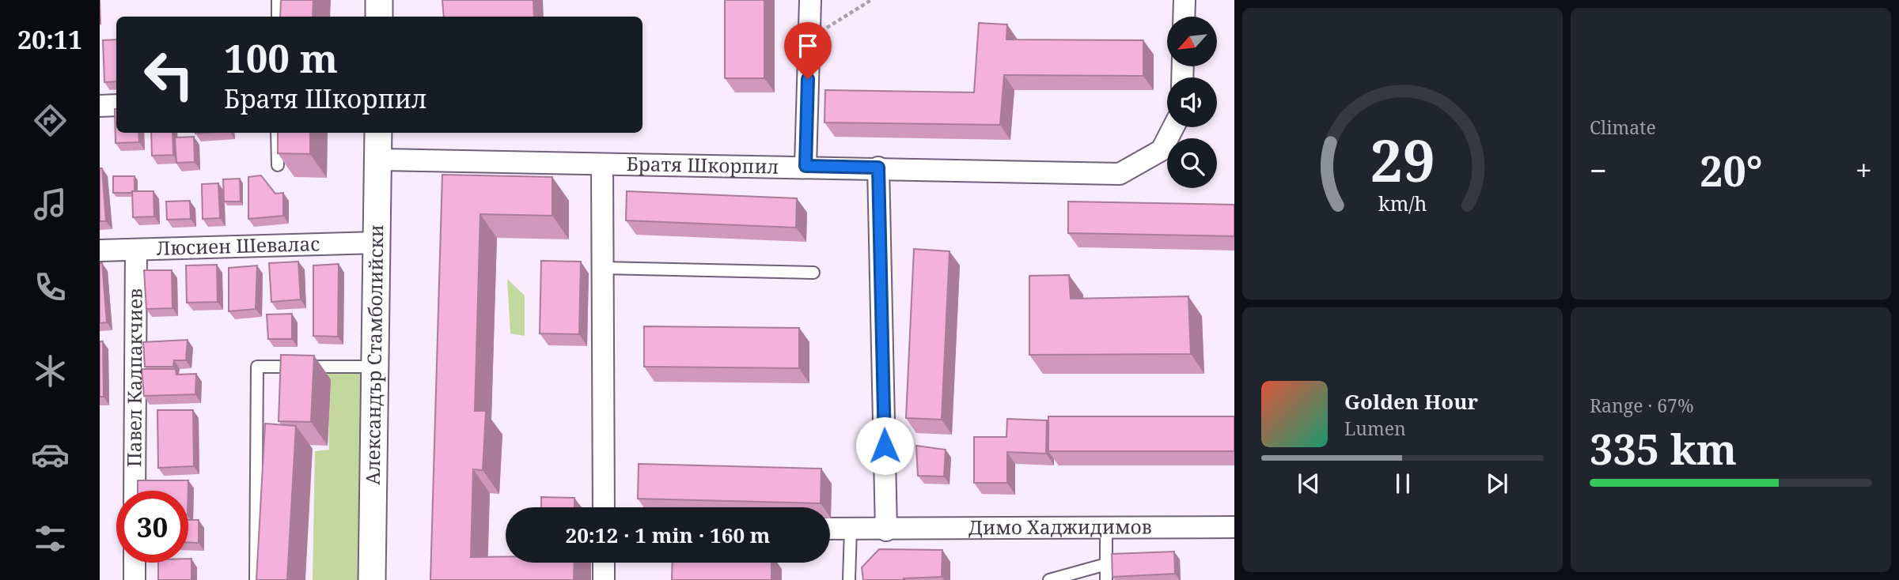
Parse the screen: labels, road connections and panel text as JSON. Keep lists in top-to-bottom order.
{
  "streets": {
    "street": [
      "Братя Шкорпил",
      "Люсиен Шевалас",
      "Александър Стамболийски",
      "Павел Калпакчиев",
      "Димо Хаджидимов"
    ]
  },
  "crossings": [
    ["Люсиен Шевалас", "Александър Стамболийски"],
    ["Люсиен Шевалас", "Павел Калпакчиев"]
  ],
  "north": "bottom left",
  "page": {
    "tabs": "20:11",
    "tile": [
      "Climate",
      ["Range · 67%", "335 km"]
    ],
    "turn": ["100 m", "Братя Шкорпил"],
    "heat": ["−", "20°", "+"],
    "song": ["Golden Hour", "Lumen"],
    "limit": "30",
    "trip": "20:12 · 1 min · 160 m",
    "gauge": ["29", "km/h"]
  }
}
